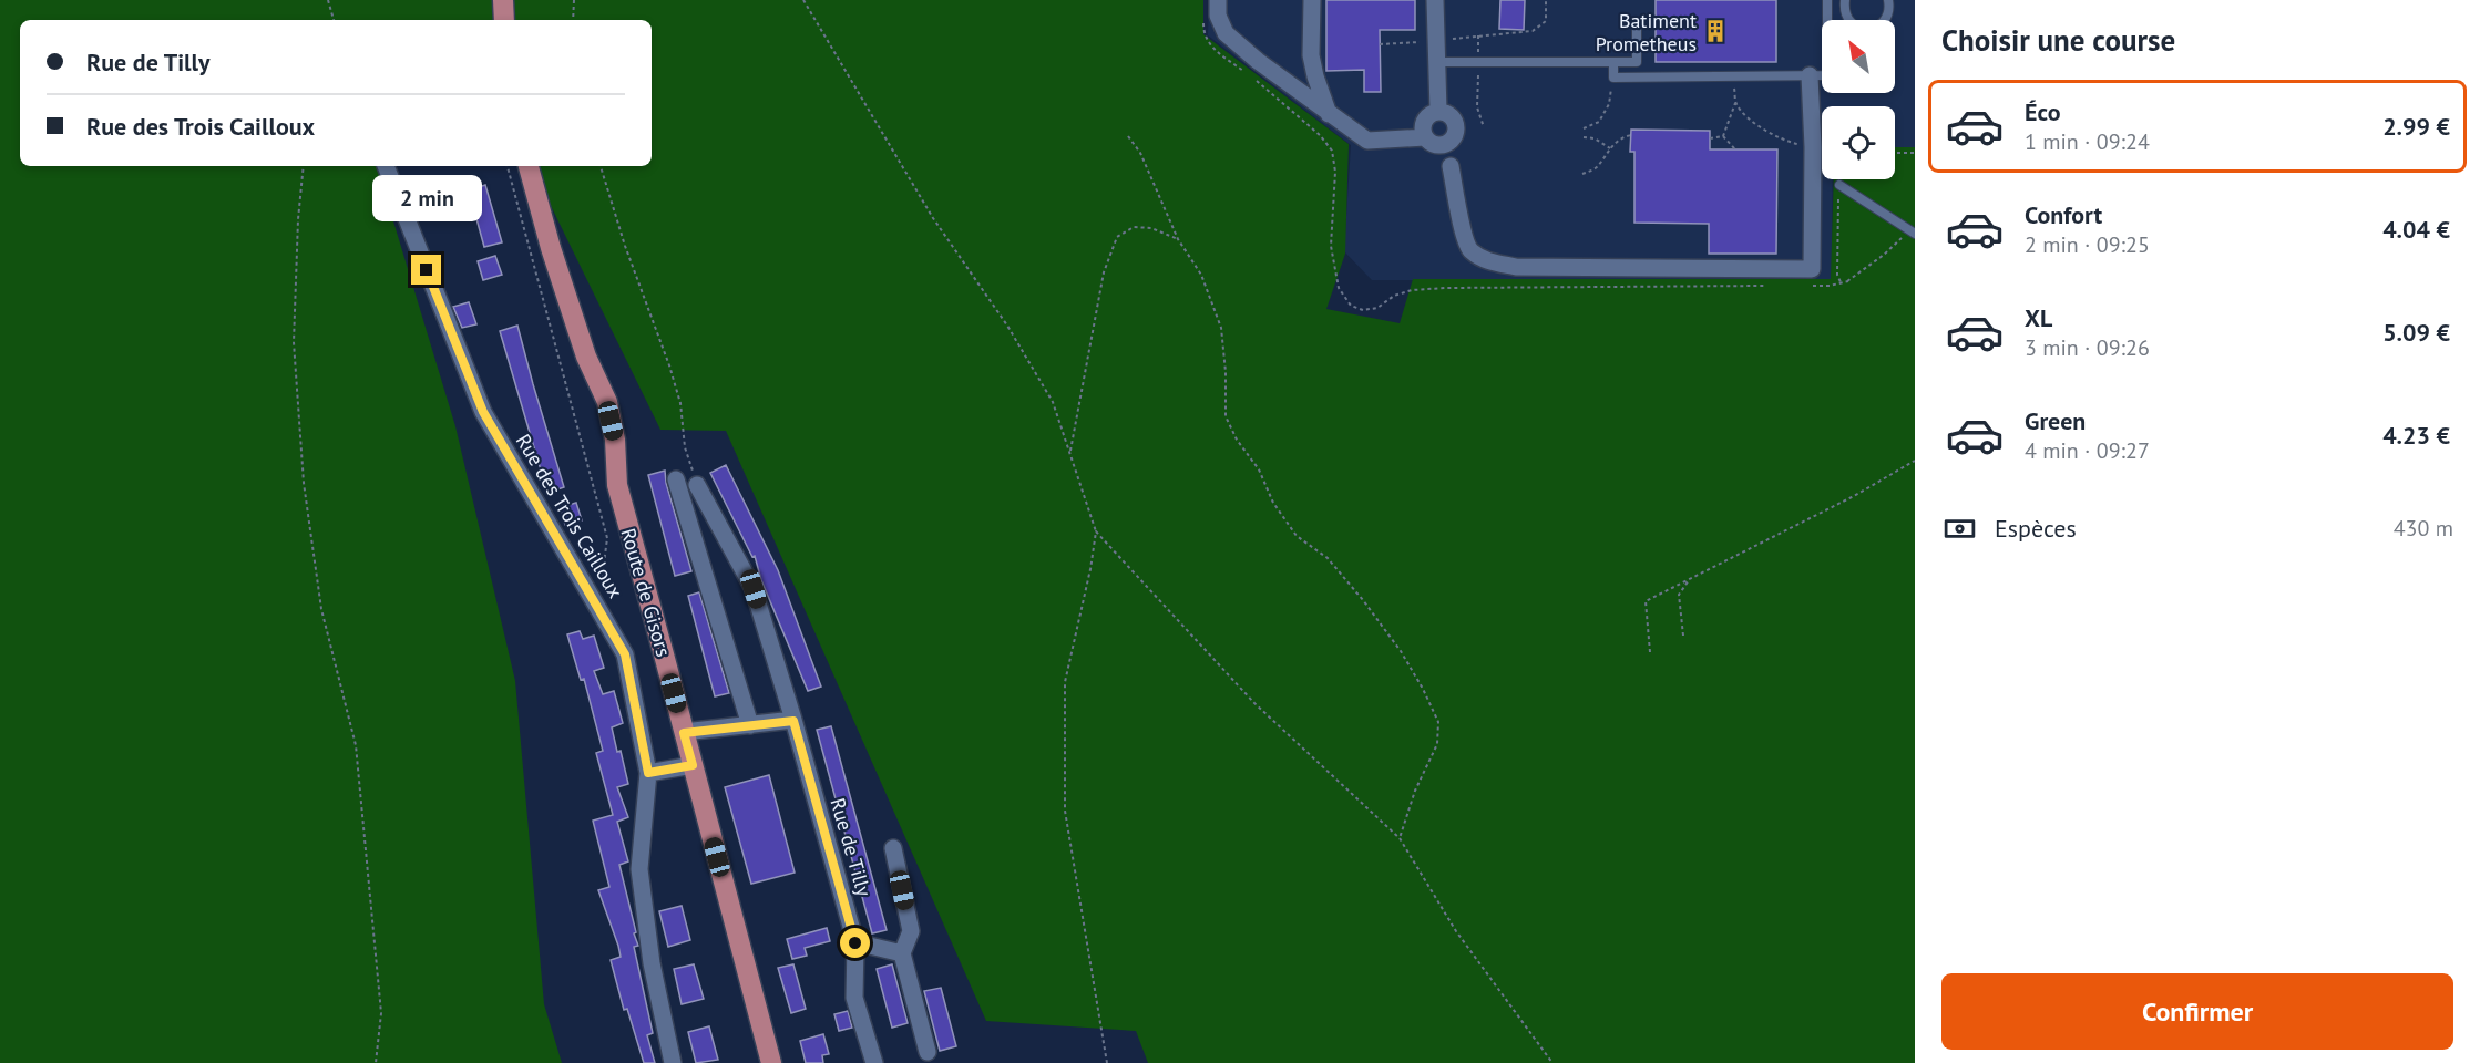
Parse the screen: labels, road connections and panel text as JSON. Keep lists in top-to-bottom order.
{
  "streets": {
    "main road": ["Route de Gisors"],
    "street": ["Rue des Trois Cailloux", "Rue de Tilly"]
  },
  "places": {
    "building": ["Batiment Prometheus"]
  },
  "north": "top left",
  "page": {
    "heading": "Choisir une course",
    "banner": ["Rue de Tilly", "Rue des Trois Cailloux"],
    "list": [
      {
        "name": "Éco",
        "note": "1 min · 09:24",
        "value": "2.99 €"
      },
      {
        "name": "Confort",
        "note": "2 min · 09:25",
        "value": "4.04 €"
      },
      {
        "name": "XL",
        "note": "3 min · 09:26",
        "value": "5.09 €"
      },
      {
        "name": "Green",
        "note": "4 min · 09:27",
        "value": "4.23 €"
      }
    ],
    "bubble": "2 min",
    "pay": ["Espèces", "430 m"],
    "buttons": "Confirmer"
  }
}
